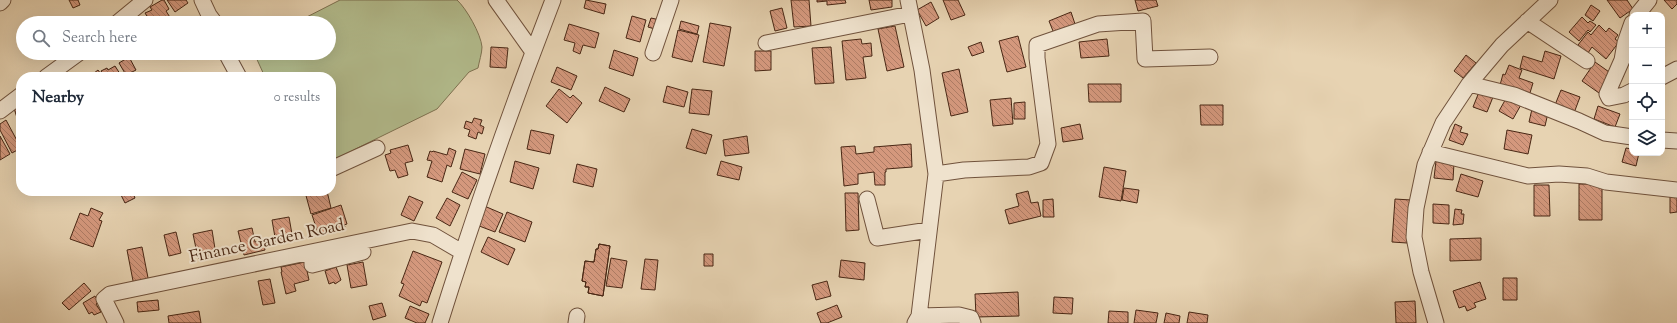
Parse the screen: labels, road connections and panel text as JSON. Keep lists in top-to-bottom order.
{
  "streets": {
    "street": ["Finance Garden Road"]
  },
  "page": {
    "map_buttons": ["+", "−"],
    "search": "Search here",
    "heading": ["Nearby", "0 results"]
  }
}
